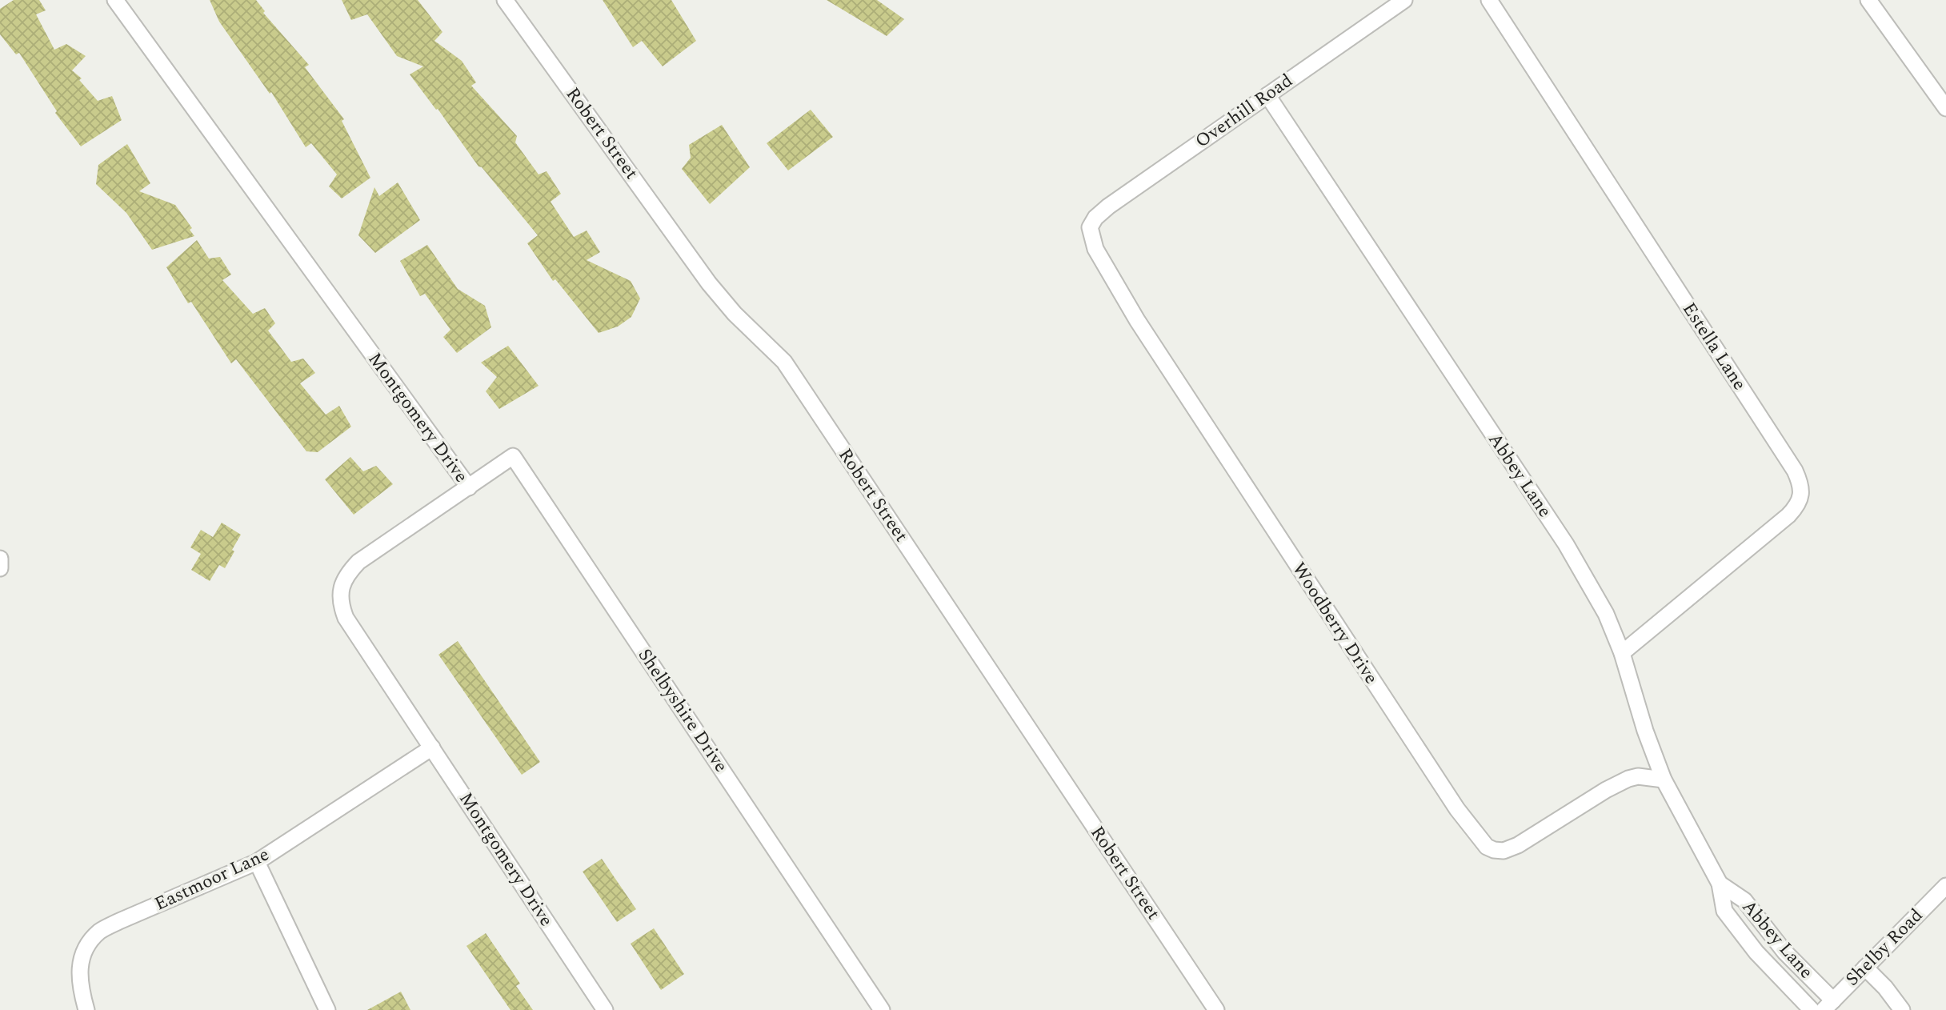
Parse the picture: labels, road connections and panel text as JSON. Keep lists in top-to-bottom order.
{
  "streets": {
    "street": [
      "Overhill Road",
      "Robert Street",
      "Estella Lane",
      "Montgomery Drive",
      "Abbey Lane",
      "Woodberry Drive",
      "Shelbyshire Drive",
      "Eastmoor Lane",
      "Shelby Road"
    ]
  },
  "crossings": [
    ["Overhill Road", "Abbey Lane"],
    ["Overhill Road", "Woodberry Drive"],
    ["Estella Lane", "Abbey Lane"],
    ["Montgomery Drive", "Shelbyshire Drive"],
    ["Montgomery Drive", "Eastmoor Lane"],
    ["Abbey Lane", "Woodberry Drive"],
    ["Abbey Lane", "Shelby Road"]
  ]
}
